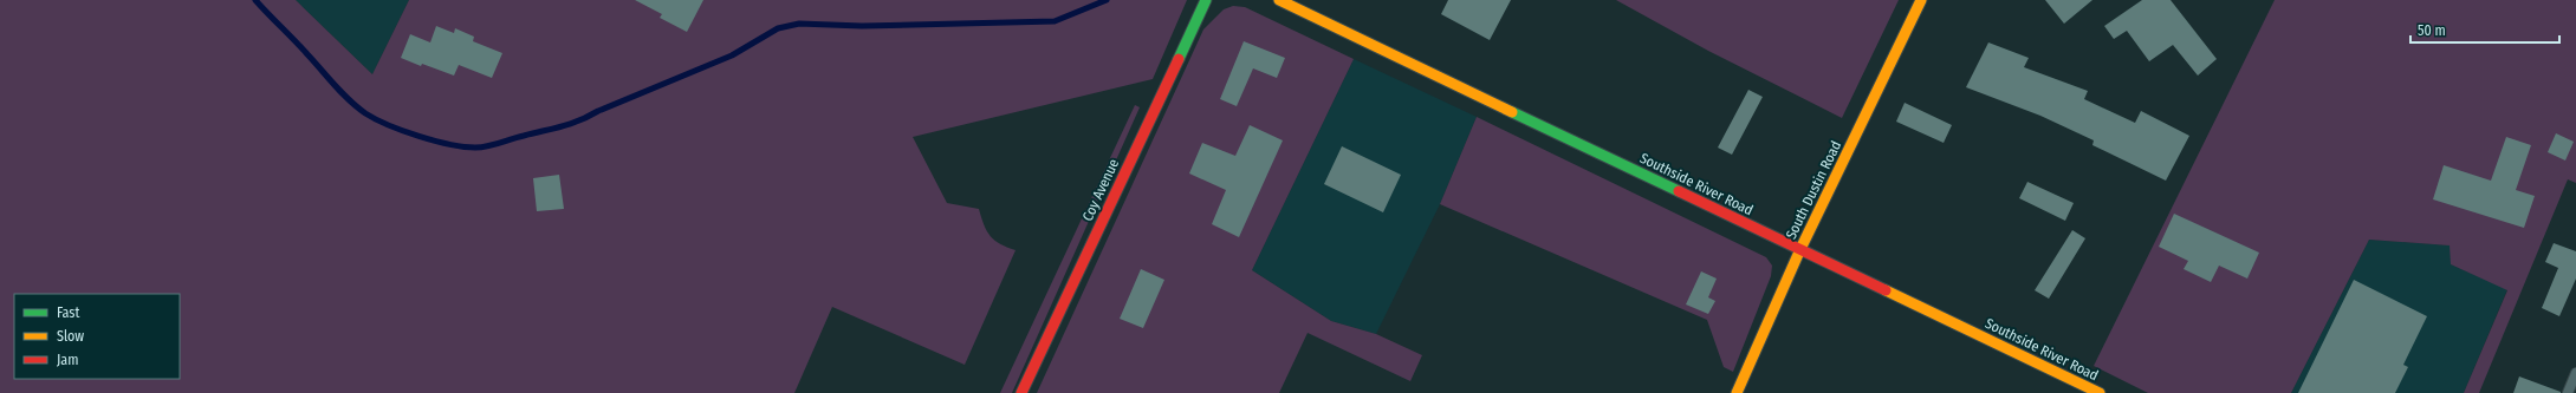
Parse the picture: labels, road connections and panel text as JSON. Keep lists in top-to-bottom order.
{
  "streets": {
    "main road": ["Southside River Road", "Coy Avenue", "South Dustin Road"]
  },
  "crossings": [
    ["Southside River Road", "South Dustin Road"]
  ],
  "legend": ["Fast", "Slow", "Jam"],
  "scale_bar": "50 m"
}
